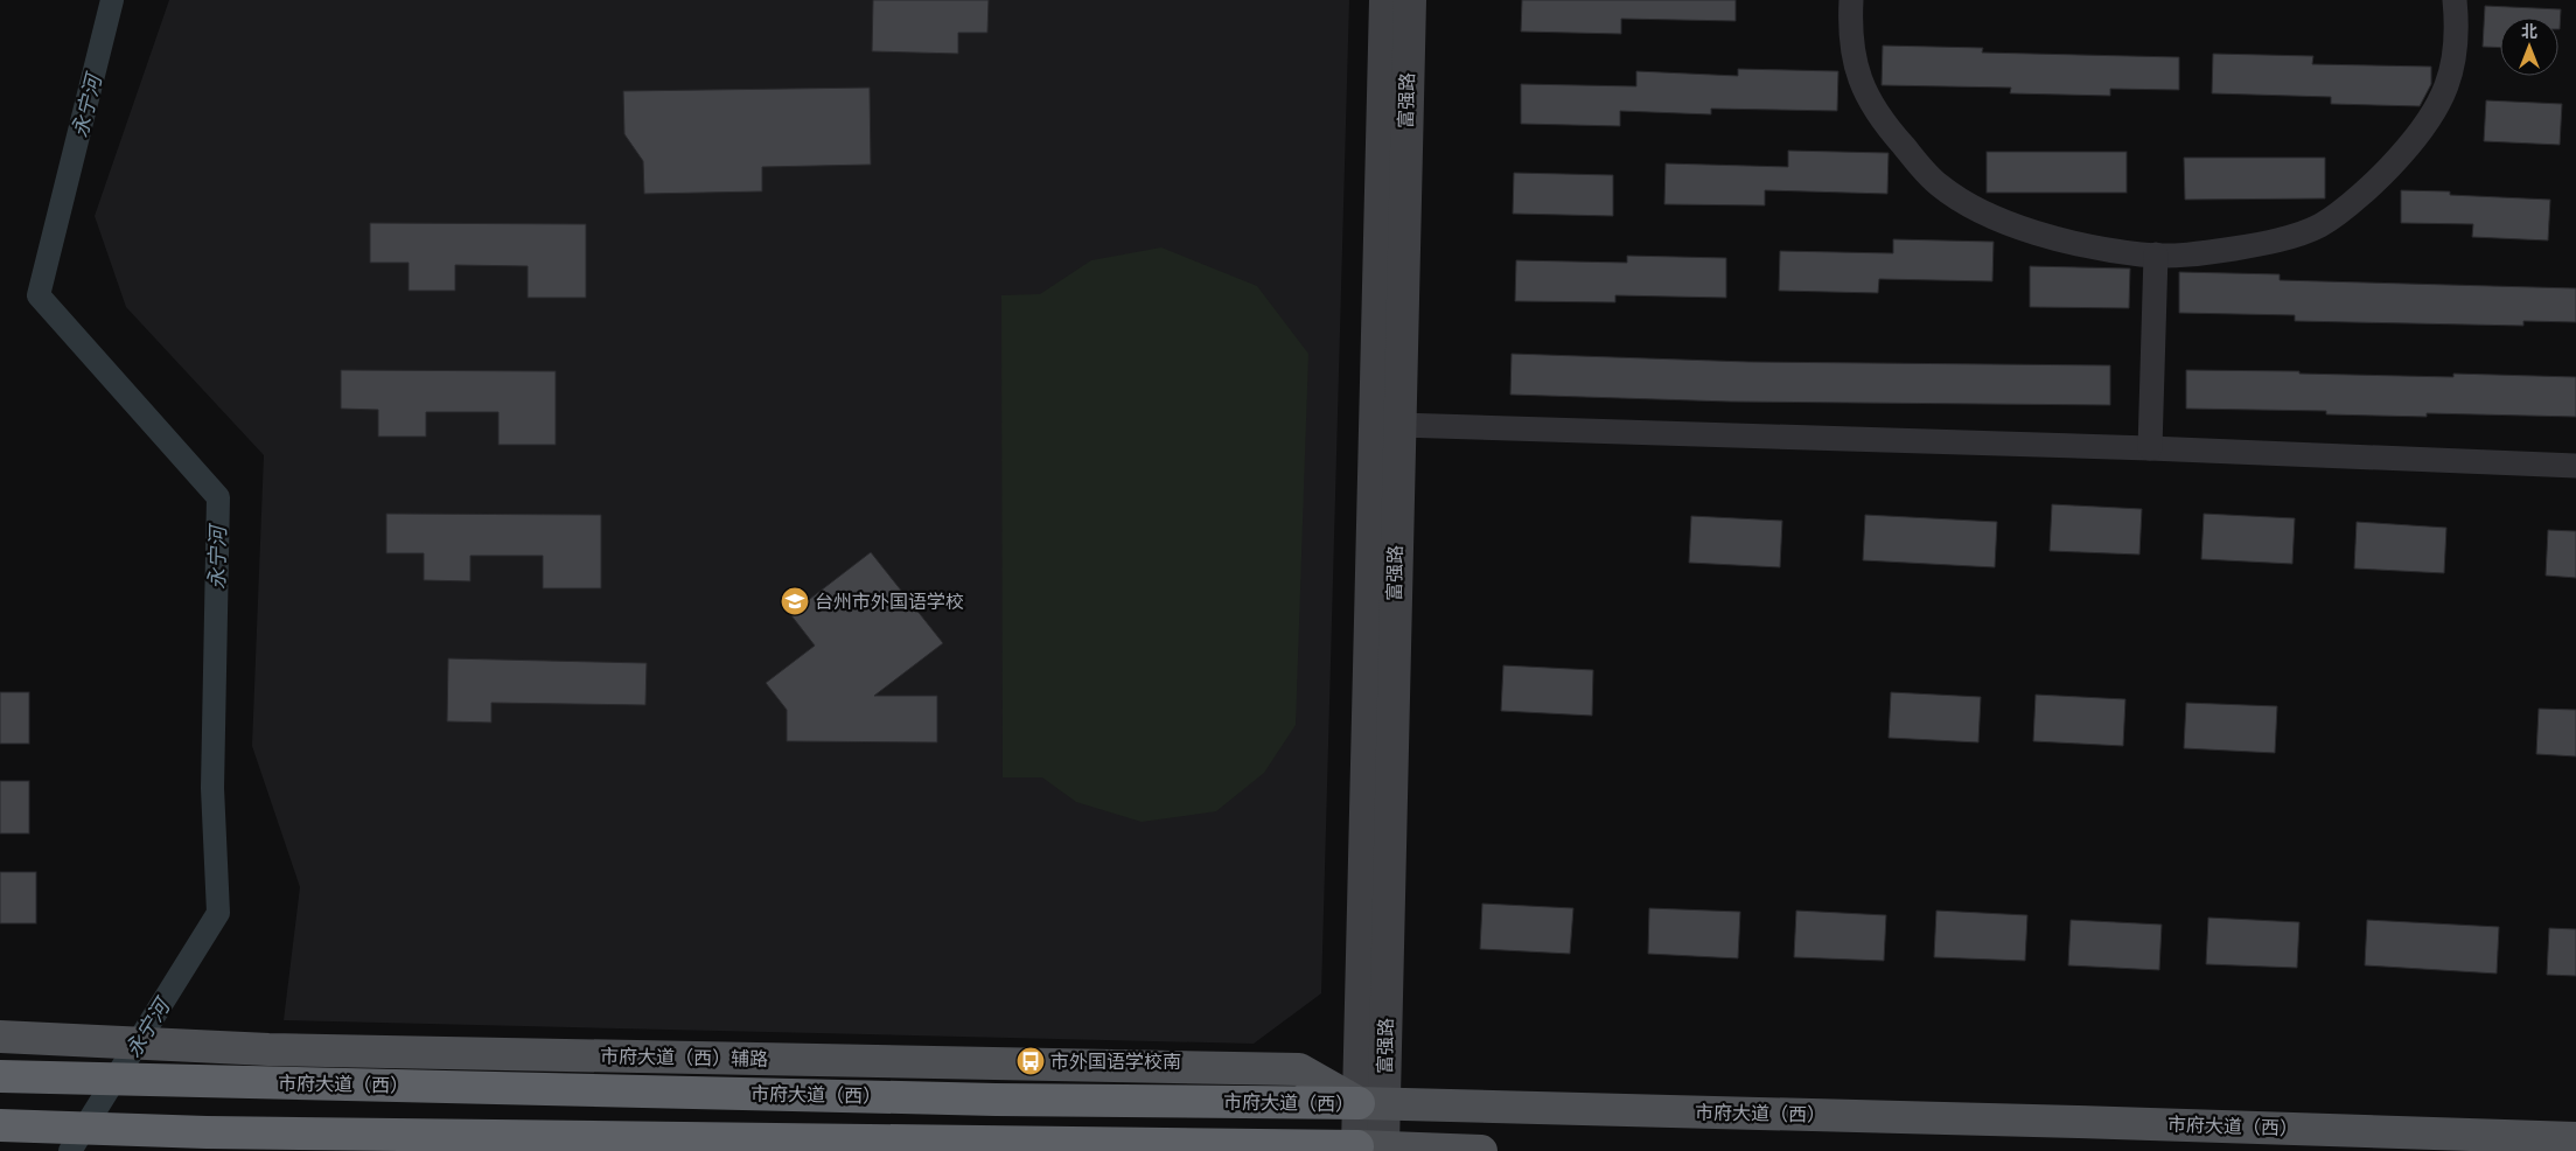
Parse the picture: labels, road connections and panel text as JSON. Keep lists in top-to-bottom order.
{
  "streets": {
    "highway": ["市府大道（西）"],
    "main road": ["富强路", "市府大道（西）辅路"]
  },
  "crossings": [
    ["富强路", "市府大道（西）辅路"],
    ["富强路", "市府大道（西）"],
    ["市府大道（西）辅路", "市府大道（西）"]
  ],
  "water": ["永宁河"],
  "places": {
    "school or university": ["台州市外国语学校"],
    "bus stop": ["市外国语学校南"]
  },
  "north": "top"
}
